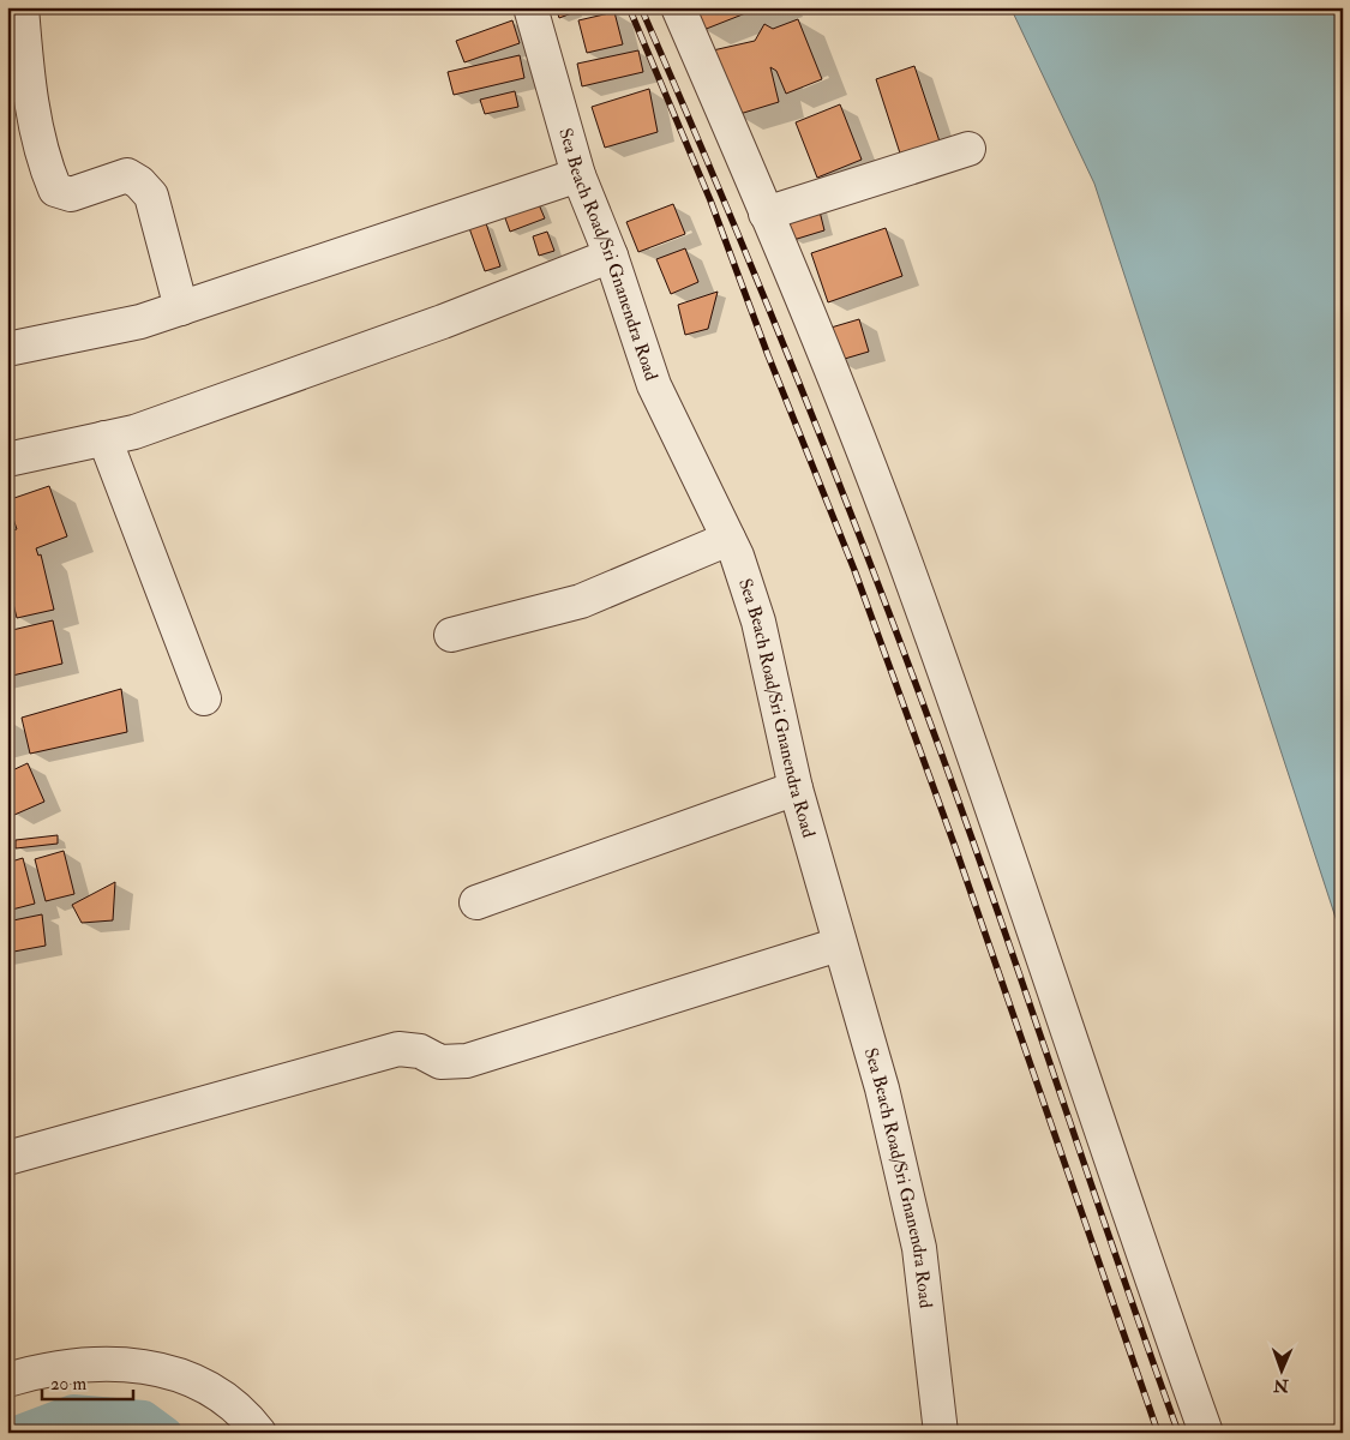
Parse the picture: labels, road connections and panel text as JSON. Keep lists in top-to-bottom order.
{
  "streets": {
    "street": ["Sea Beach Road/Sri Gnanendra Road"]
  },
  "scale_bar": "20 m",
  "north": "bottom"
}
